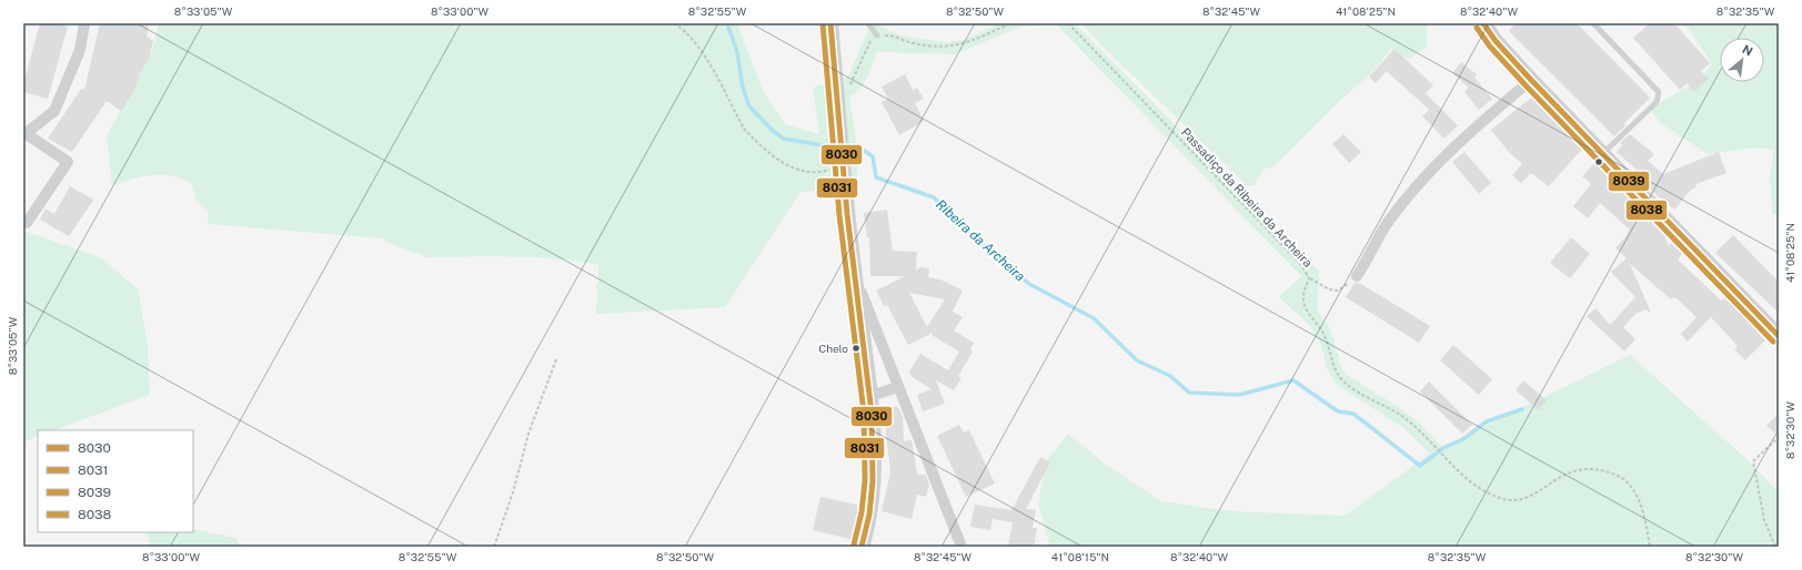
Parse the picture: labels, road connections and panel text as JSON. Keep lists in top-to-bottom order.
{
  "streets": {
    "path": ["Passadiço da Ribeira da Archeira"]
  },
  "water": ["Ribeira da Archeira"],
  "places": ["Chelo"],
  "lines": [
    "transit line 8030",
    "transit line 8039",
    "transit line 8031",
    "transit line 8038"
  ],
  "legend": [
    "8030",
    "8031",
    "8039",
    "8038"
  ],
  "north": "top right",
  "coordinates": [
    "8°33'05\"W",
    "8°33'00\"W",
    "8°32'55\"W",
    "8°32'50\"W",
    "8°32'45\"W",
    "41°08'25\"N",
    "8°32'40\"W",
    "8°32'35\"W",
    "8°32'30\"W",
    "41°08'15\"N"
  ]
}
